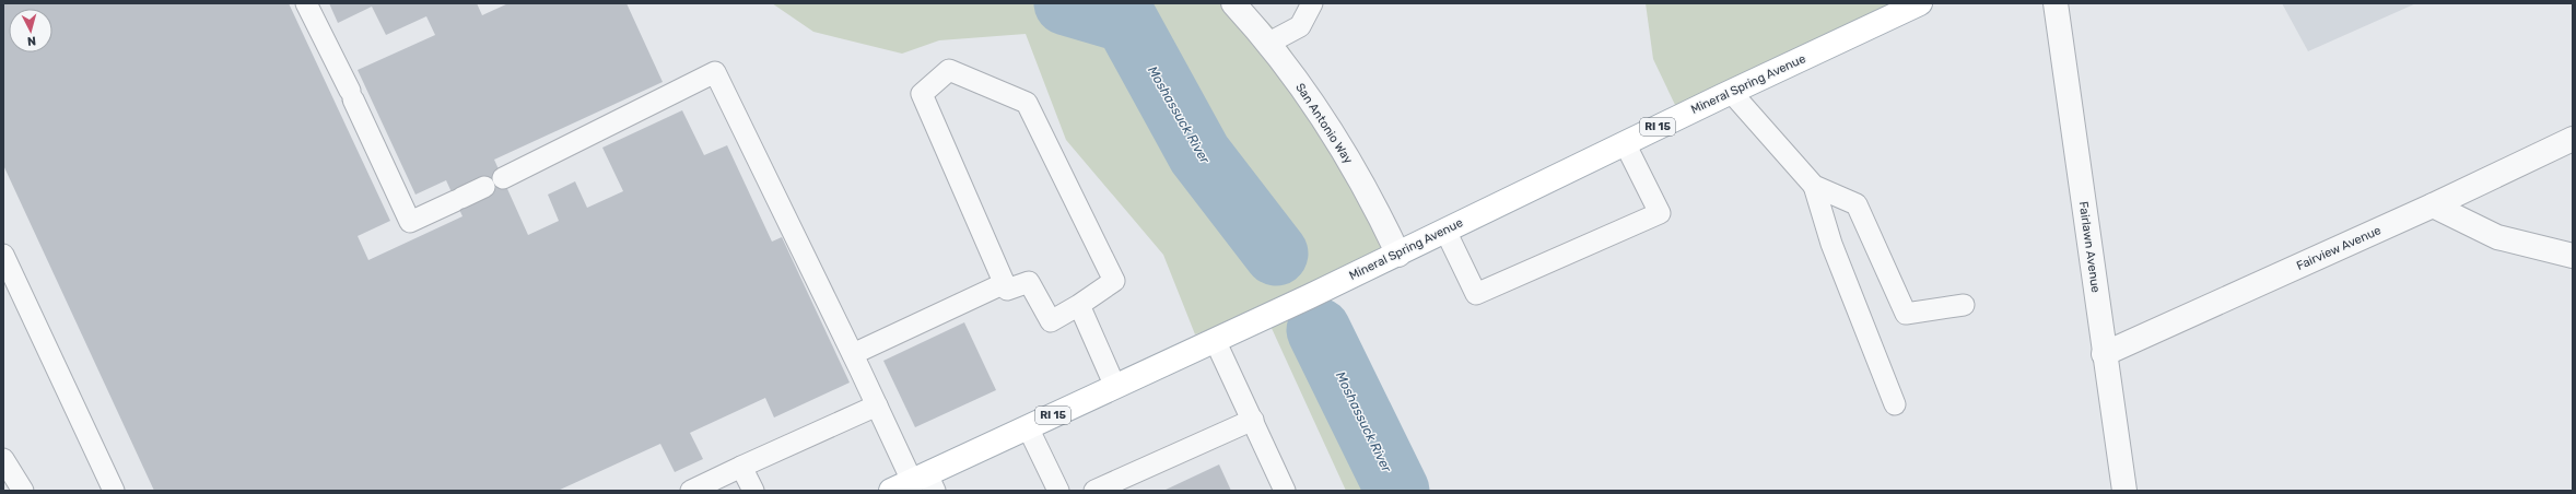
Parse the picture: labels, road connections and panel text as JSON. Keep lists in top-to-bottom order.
{
  "streets": {
    "main road": ["Mineral Spring Avenue", "RI 15"],
    "street": ["San Antonio Way", "Fairlawn Avenue", "Fairview Avenue"]
  },
  "crossings": [
    ["Mineral Spring Avenue", "San Antonio Way"],
    ["Fairlawn Avenue", "Fairview Avenue"]
  ],
  "water": ["Moshassuck River"],
  "north": "bottom"
}
